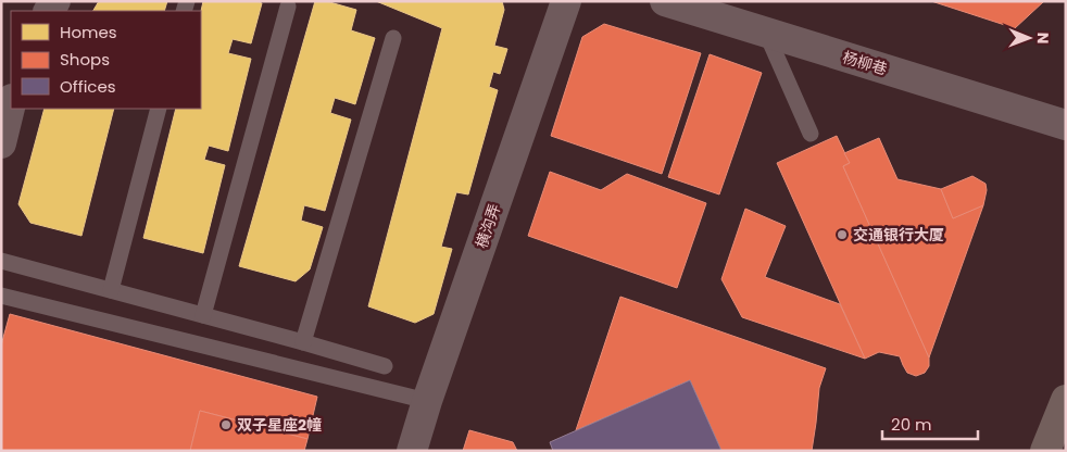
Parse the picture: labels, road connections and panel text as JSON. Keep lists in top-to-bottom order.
{
  "streets": {
    "street": ["杨柳巷", "横沟弄"]
  },
  "places": ["交通银行大厦", "双子星座2幢"],
  "legend": ["Homes", "Shops", "Offices"],
  "scale_bar": "20 m",
  "north": "right"
}
